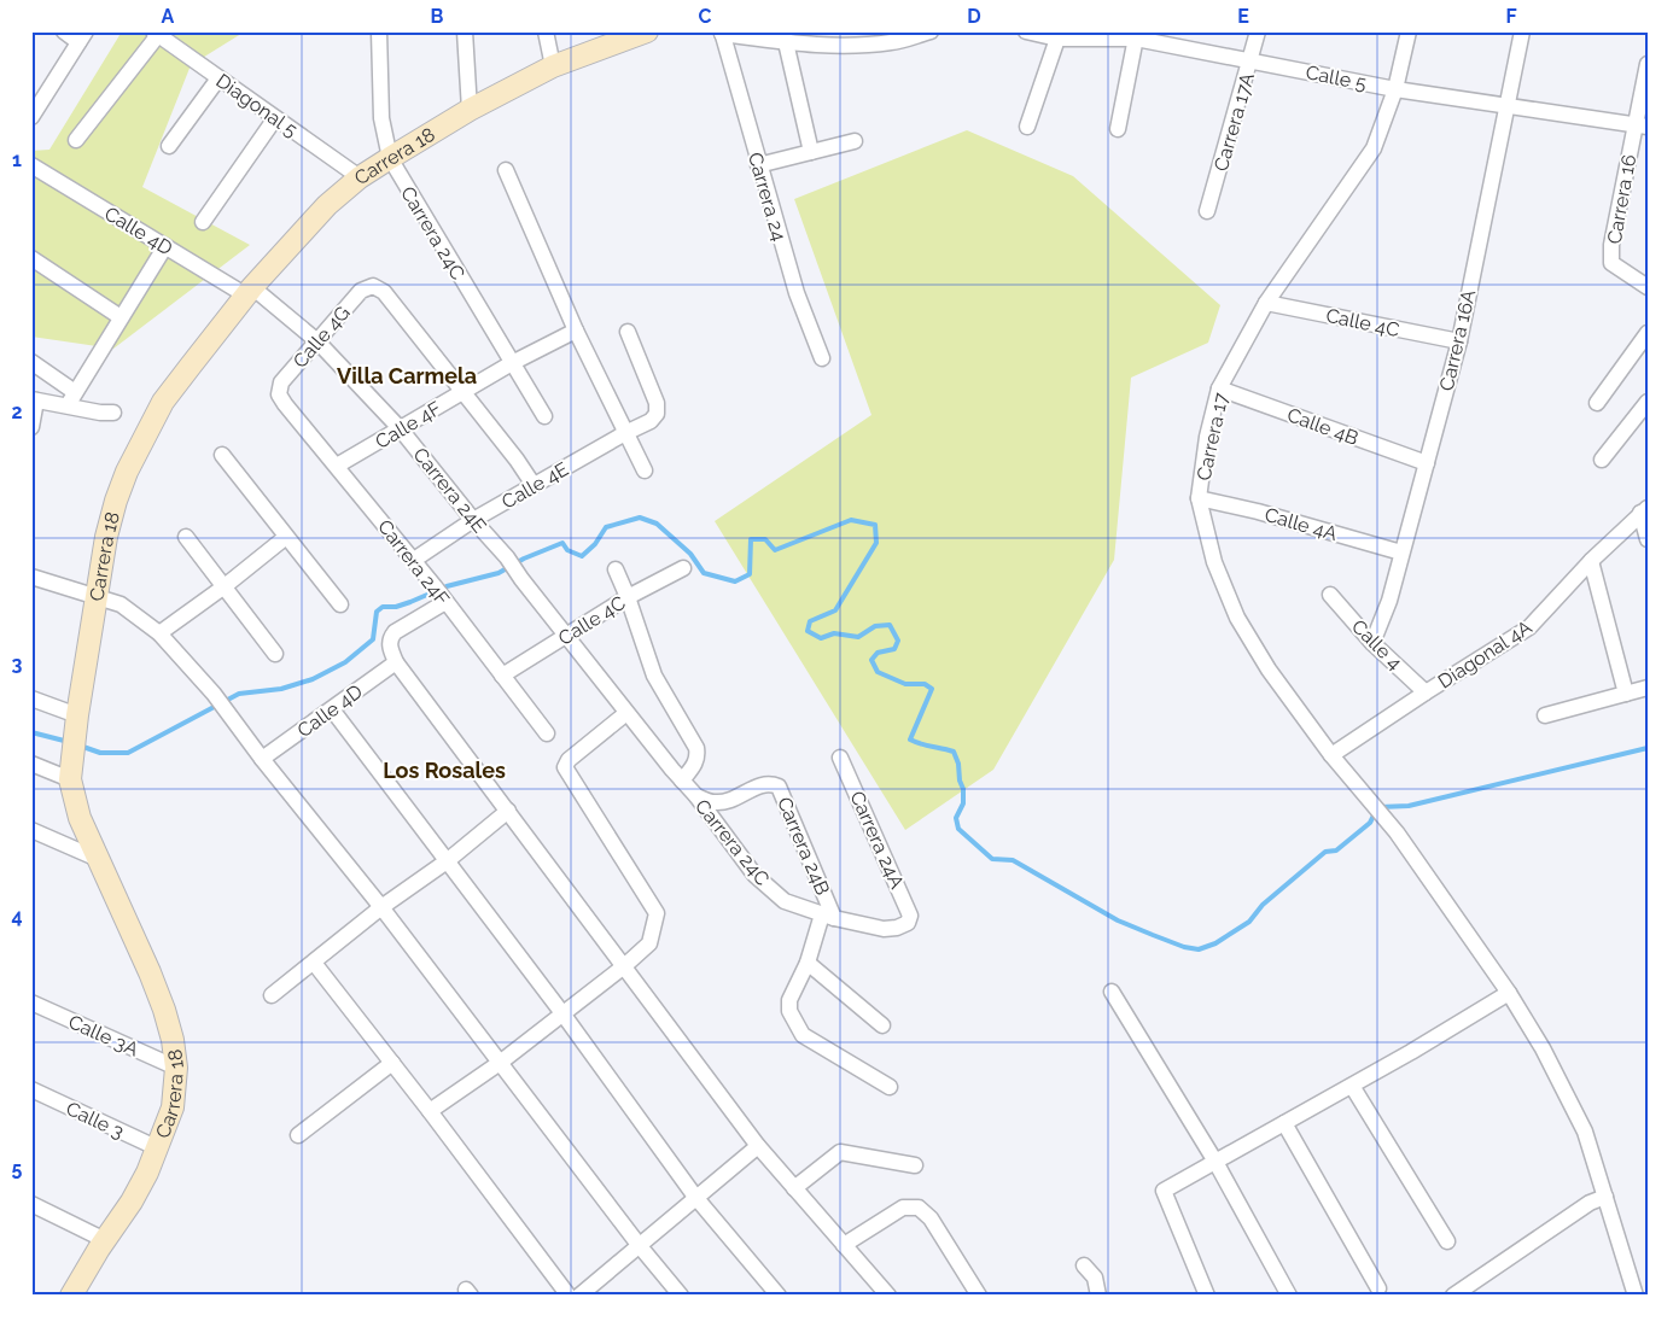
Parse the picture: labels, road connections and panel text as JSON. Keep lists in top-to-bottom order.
{
  "streets": {
    "street": [
      "Calle 5",
      "Diagonal 5",
      "Carrera 17A",
      "Carrera 18",
      "Carrera 24",
      "Carrera 16",
      "Calle 4D",
      "Carrera 24C",
      "Calle 4C",
      "Calle 4G",
      "Carrera 16A",
      "Calle 4F",
      "Calle 4B",
      "Carrera 17",
      "Calle 4E",
      "Carrera 24E",
      "Calle 4A",
      "Carrera 24F",
      "Calle 4",
      "Diagonal 4A",
      "Carrera 24A",
      "Carrera 24B",
      "Calle 3A",
      "Calle 3"
    ]
  },
  "crossings": [
    ["Calle 5", "Carrera 17A"],
    ["Calle 5", "Carrera 16"],
    ["Calle 5", "Carrera 16A"],
    ["Calle 5", "Carrera 17"],
    ["Diagonal 5", "Carrera 18"],
    ["Carrera 18", "Calle 4D"],
    ["Carrera 18", "Carrera 24C"],
    ["Carrera 18", "Carrera 24E"],
    ["Carrera 18", "Calle 3A"],
    ["Carrera 18", "Calle 3"],
    ["Calle 4D", "Carrera 24E"],
    ["Carrera 24C", "Calle 4C"],
    ["Carrera 24C", "Calle 4F"],
    ["Carrera 24C", "Carrera 24E"],
    ["Carrera 24C", "Carrera 24A"],
    ["Carrera 24C", "Carrera 24B"],
    ["Calle 4C", "Carrera 16A"],
    ["Calle 4C", "Carrera 17"],
    ["Calle 4C", "Carrera 24E"],
    ["Calle 4C", "Carrera 24F"],
    ["Calle 4G", "Calle 4F"],
    ["Calle 4G", "Carrera 24E"],
    ["Calle 4G", "Carrera 24F"],
    ["Carrera 16A", "Calle 4B"],
    ["Carrera 16A", "Calle 4A"],
    ["Carrera 16A", "Calle 4"],
    ["Calle 4F", "Carrera 24E"],
    ["Calle 4F", "Carrera 24F"],
    ["Calle 4B", "Carrera 17"],
    ["Carrera 17", "Calle 4A"],
    ["Carrera 17", "Diagonal 4A"],
    ["Calle 4E", "Carrera 24E"],
    ["Calle 4E", "Carrera 24F"],
    ["Calle 4", "Diagonal 4A"],
    ["Carrera 24A", "Carrera 24B"]
  ],
  "districts": ["Villa Carmela", "Los Rosales"],
  "grid": {
    "columns": [
      "A",
      "B",
      "C",
      "D",
      "E",
      "F"
    ],
    "rows": [
      "1",
      "2",
      "3",
      "4",
      "5"
    ]
  }
}
